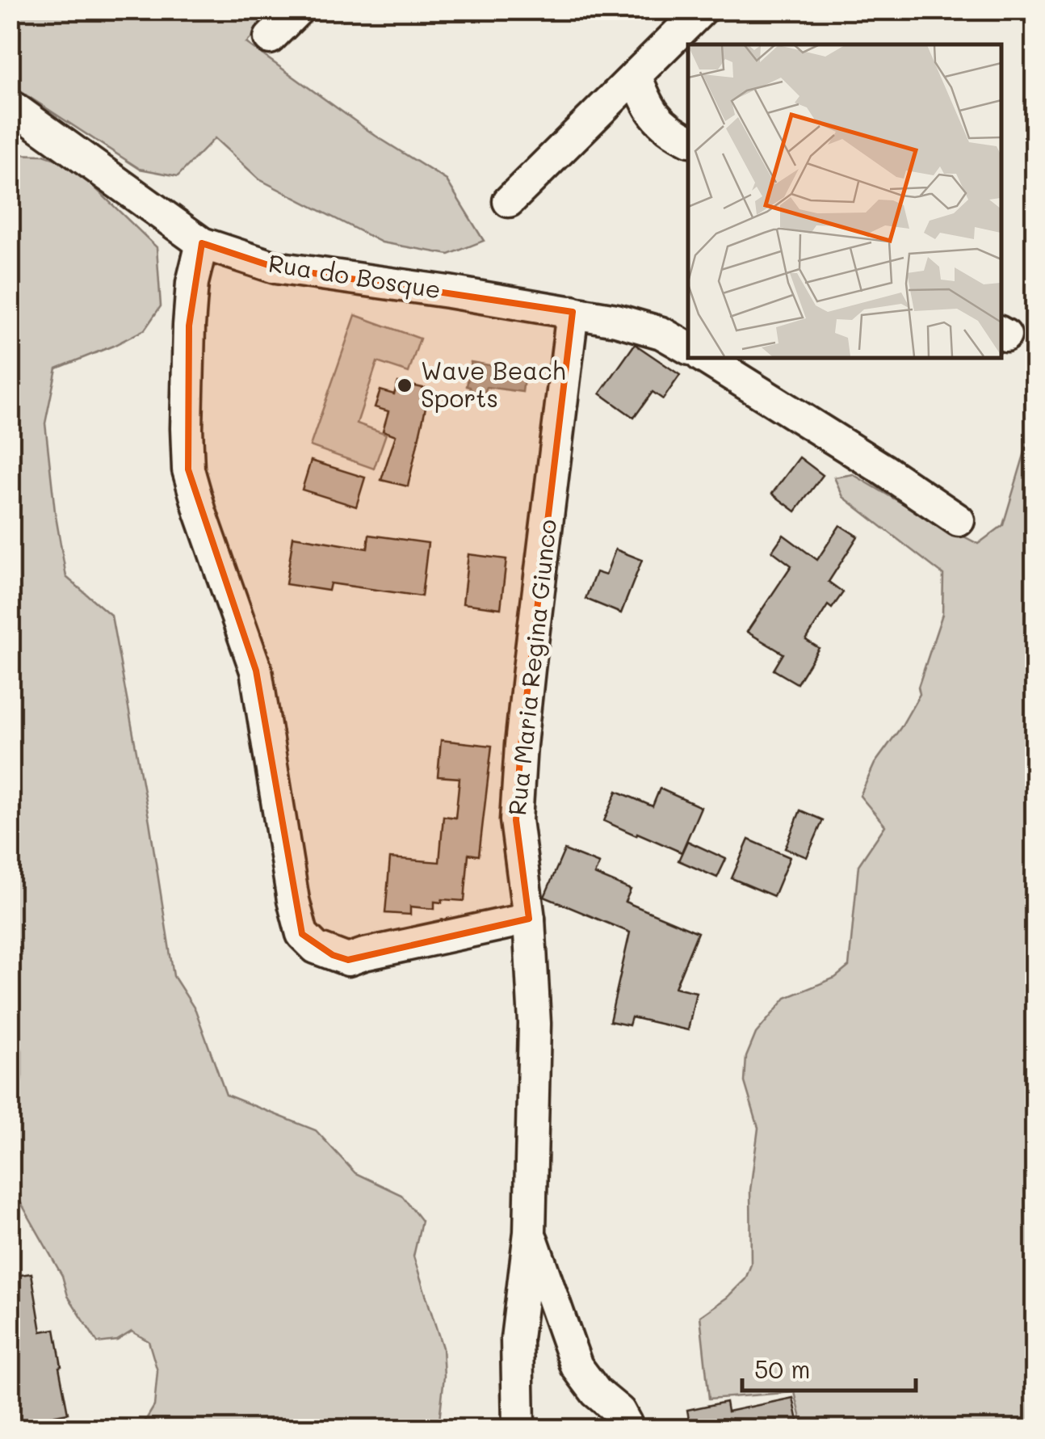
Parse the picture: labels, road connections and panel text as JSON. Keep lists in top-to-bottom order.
{
  "streets": {
    "street": ["Rua do Bosque", "Rua Maria Regina Giunco"]
  },
  "crossings": [
    ["Rua do Bosque", "Rua Maria Regina Giunco"]
  ],
  "places": ["Wave Beach Sports"],
  "scale_bar": "50 m"
}
